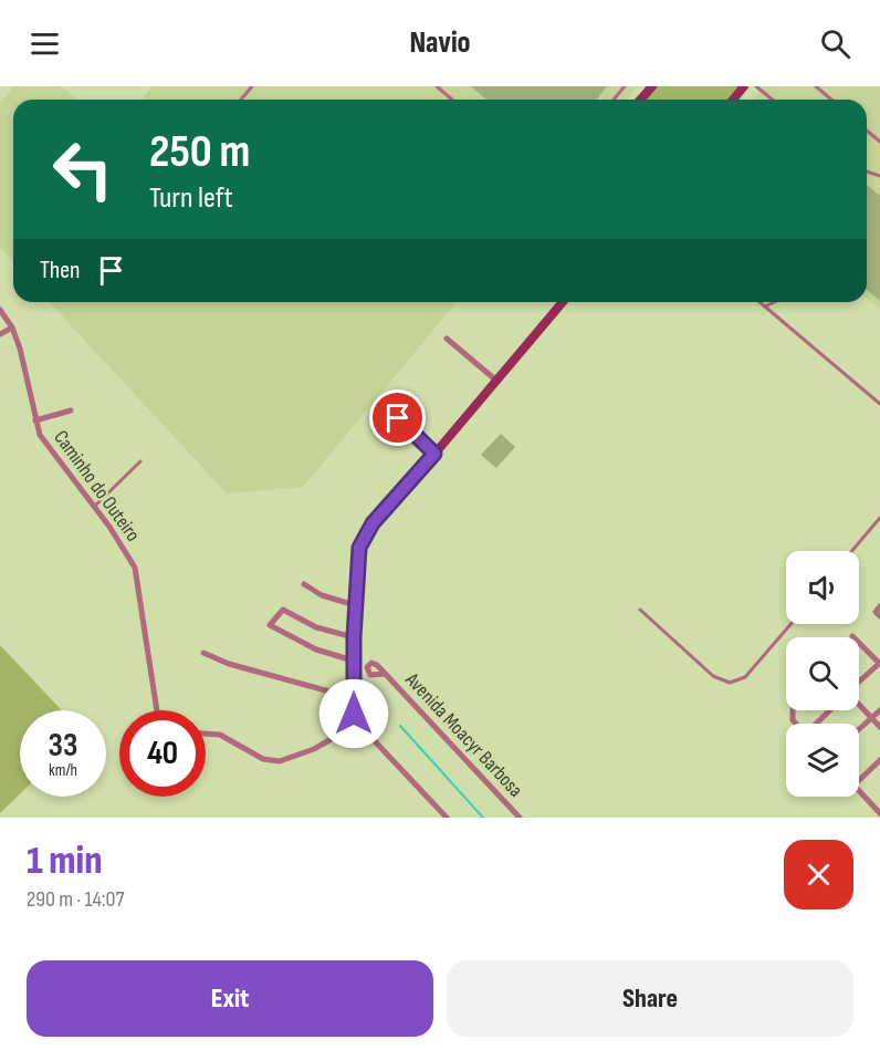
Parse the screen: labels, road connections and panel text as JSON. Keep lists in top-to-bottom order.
{
  "streets": {
    "street": ["Caminho do Outeiro", "Avenida Moacyr Barbosa"]
  },
  "page": {
    "header": "Navio",
    "turn": ["250 m", "Turn left"],
    "then": "Then",
    "speed": "33 km/h",
    "limit": "40",
    "heading": ["1 min", "290 m · 14:07"],
    "buttons": ["Exit", "Share"]
  }
}
